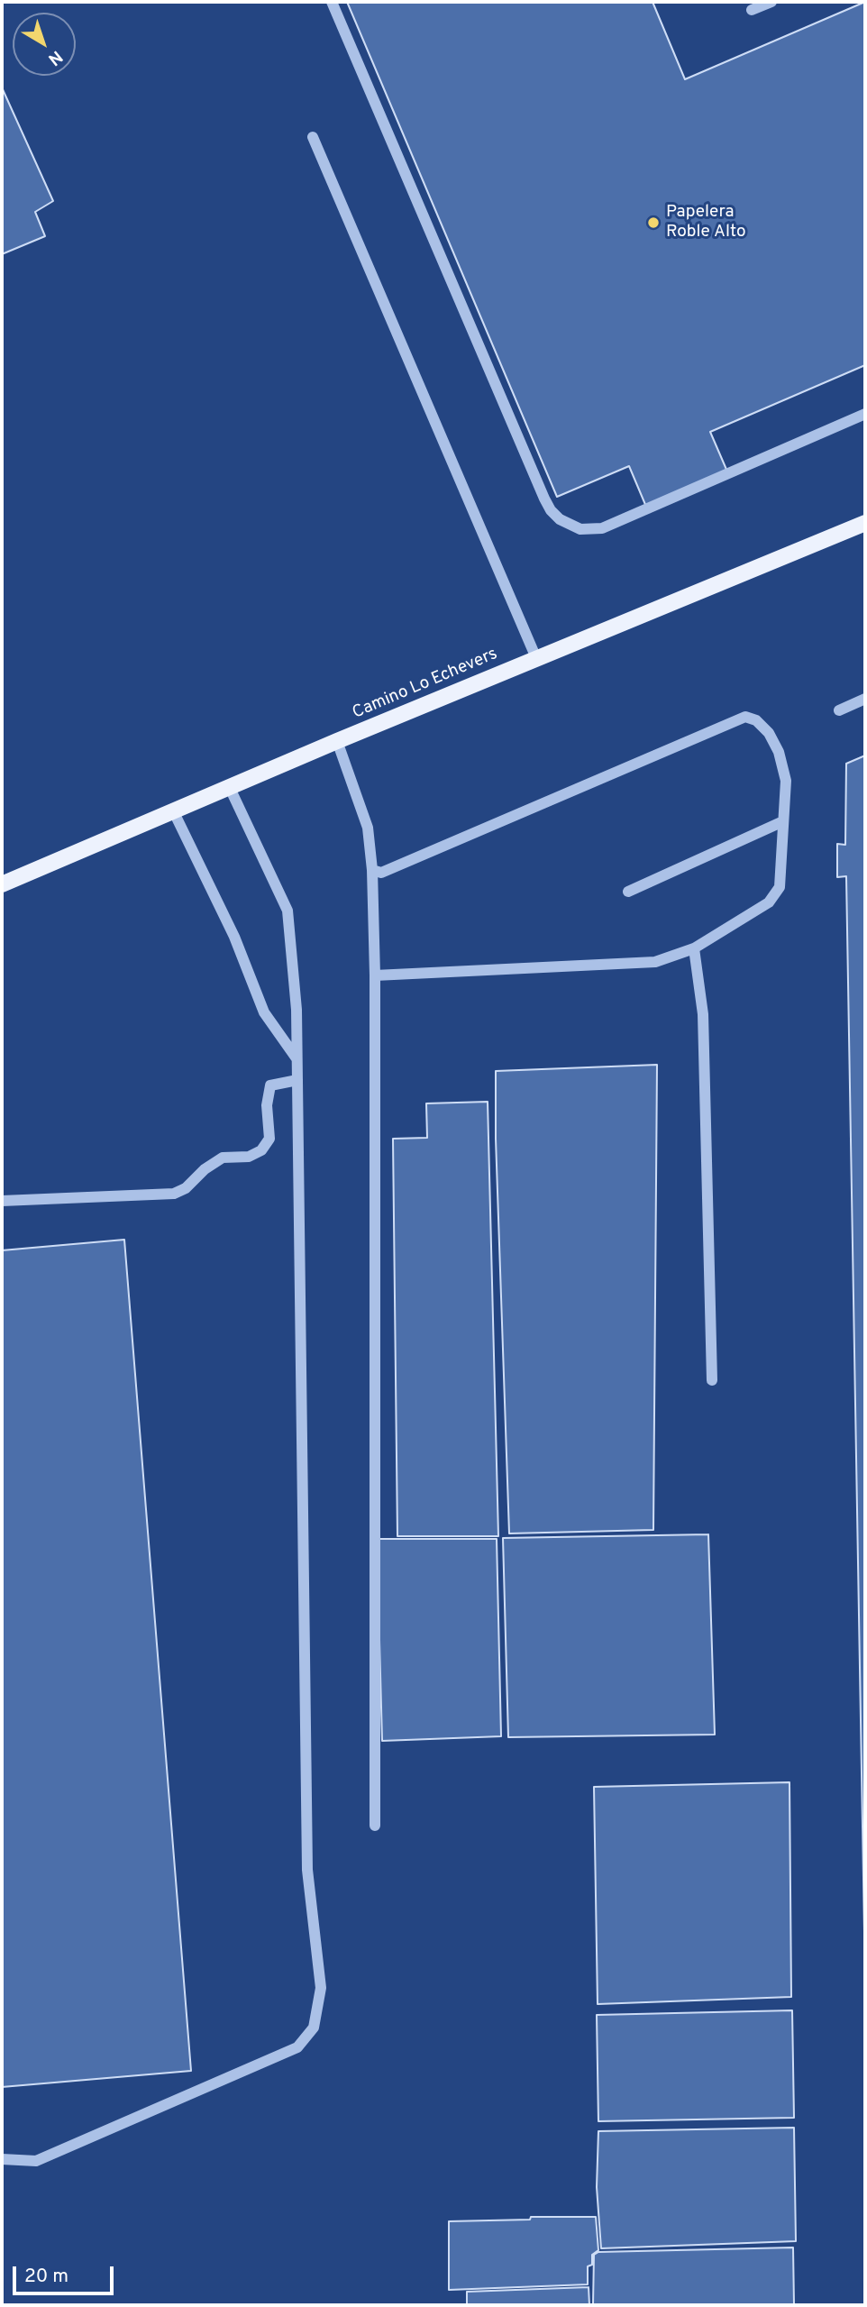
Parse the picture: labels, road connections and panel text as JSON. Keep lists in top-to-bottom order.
{
  "streets": {
    "main road": ["Camino Lo Echevers"]
  },
  "places": ["Papelera Roble Alto"],
  "scale_bar": "20 m",
  "north": "bottom right"
}
